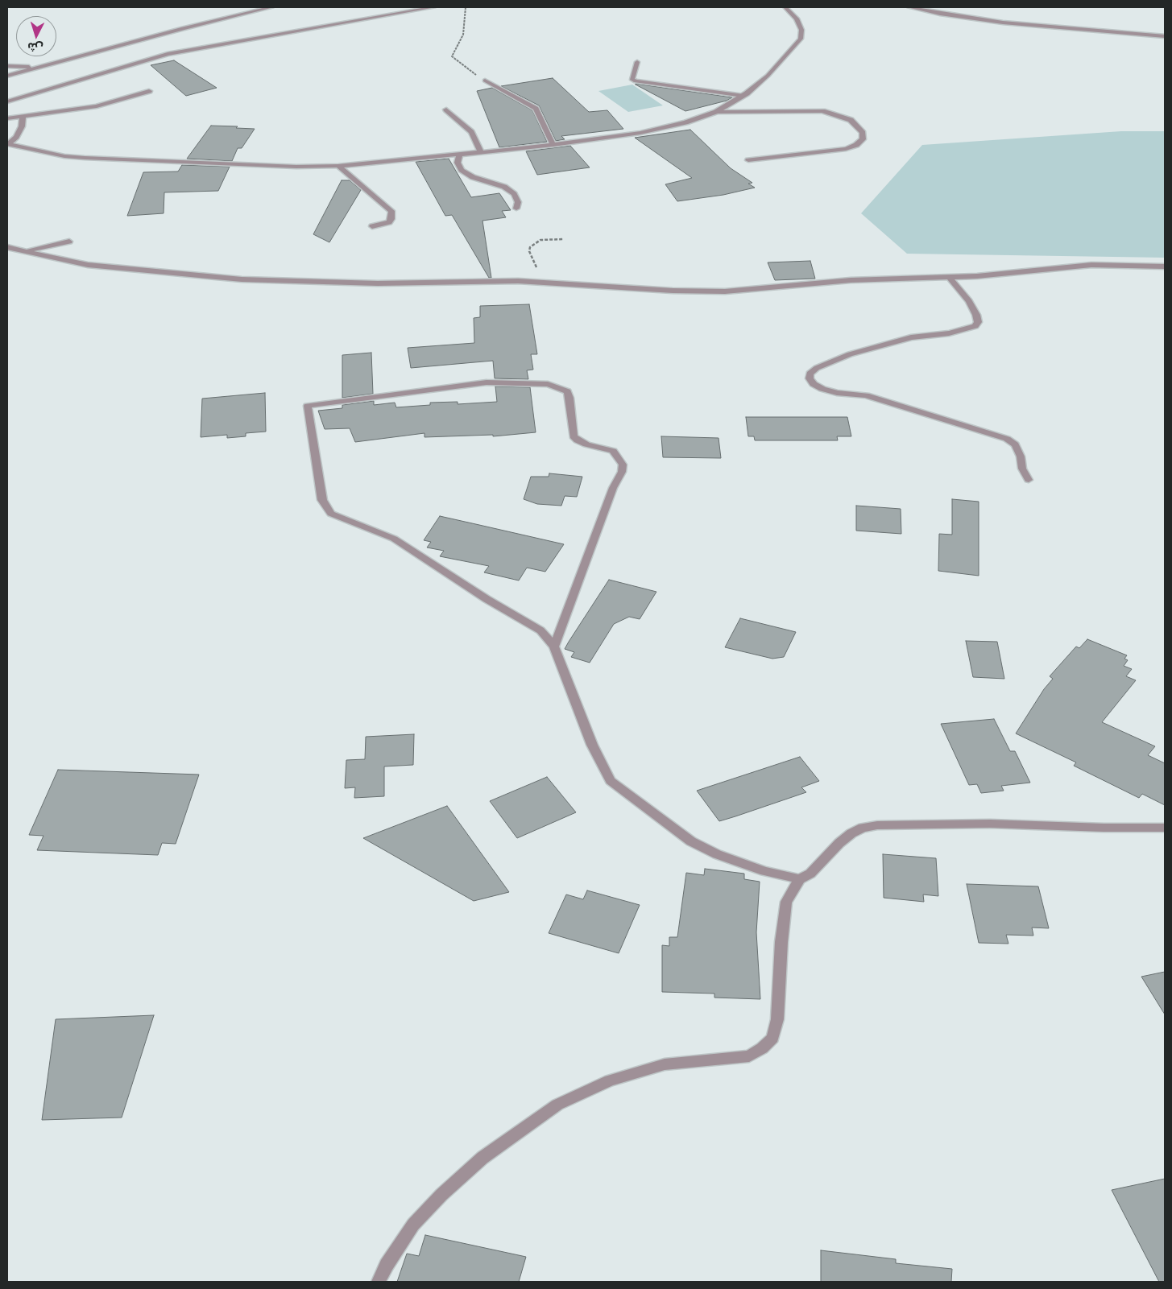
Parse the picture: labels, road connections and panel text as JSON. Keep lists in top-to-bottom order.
{
  "north": "bottom"
}
